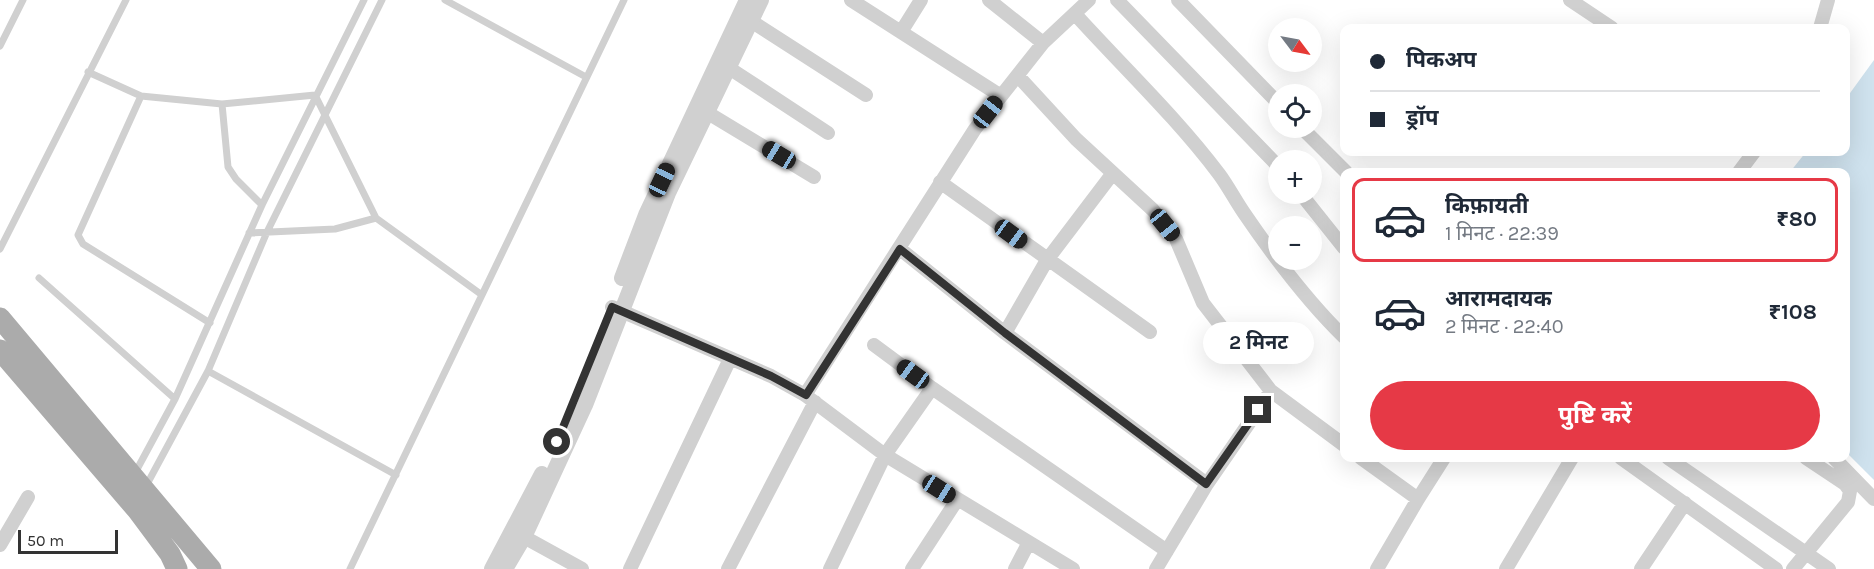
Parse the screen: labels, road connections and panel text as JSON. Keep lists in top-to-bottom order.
{
  "scale_bar": "50 m",
  "north": "bottom right",
  "page": {
    "map_buttons": ["+", "−"],
    "banner": ["पिकअप", "ड्रॉप"],
    "list": [
      {
        "name": "किफ़ायती",
        "note": "1 मिनट · 22:39",
        "value": "₹80"
      },
      {
        "name": "आरामदायक",
        "note": "2 मिनट · 22:40",
        "value": "₹108"
      }
    ],
    "bubble": "2 मिनट",
    "buttons": "पुष्टि करें",
    "scale": "50 m"
  }
}
